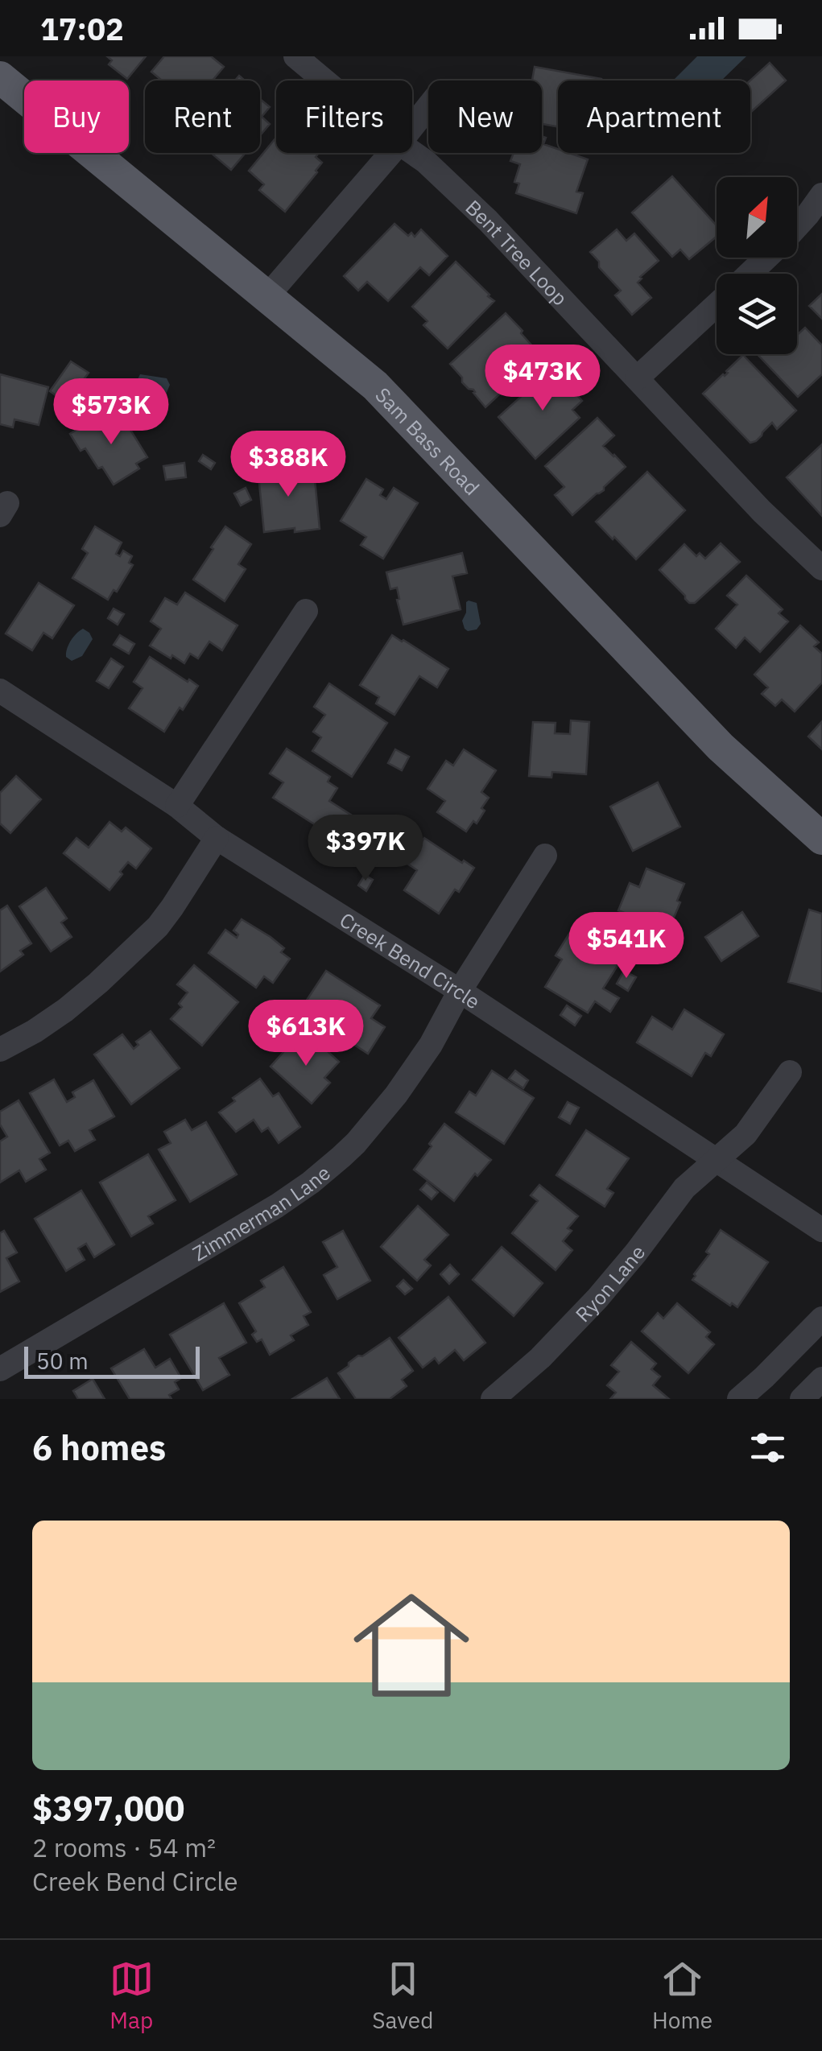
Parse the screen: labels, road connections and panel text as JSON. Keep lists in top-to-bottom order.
{
  "streets": {
    "main road": ["Sam Bass Road"],
    "street": [
      "Bent Tree Loop",
      "Creek Bend Circle",
      "Zimmerman Lane",
      "Ryon Lane"
    ]
  },
  "crossings": [
    ["Creek Bend Circle", "Zimmerman Lane"],
    ["Creek Bend Circle", "Ryon Lane"]
  ],
  "scale_bar": "50 m",
  "north": "top right",
  "page": {
    "status": "17:02",
    "chip": [
      "Buy",
      "Rent",
      "Filters",
      "New",
      "Apartment"
    ],
    "price": [
      "$473K",
      "$573K",
      "$388K",
      "$397K",
      "$541K",
      "$613K"
    ],
    "scale": "50 m",
    "heading": "6 homes",
    "list": [
      {
        "name": "$397,000",
        "note": "2 rooms · 54 m² · Creek Bend Circle"
      }
    ],
    "tabs": ["Map", "Saved", "Home"]
  }
}
